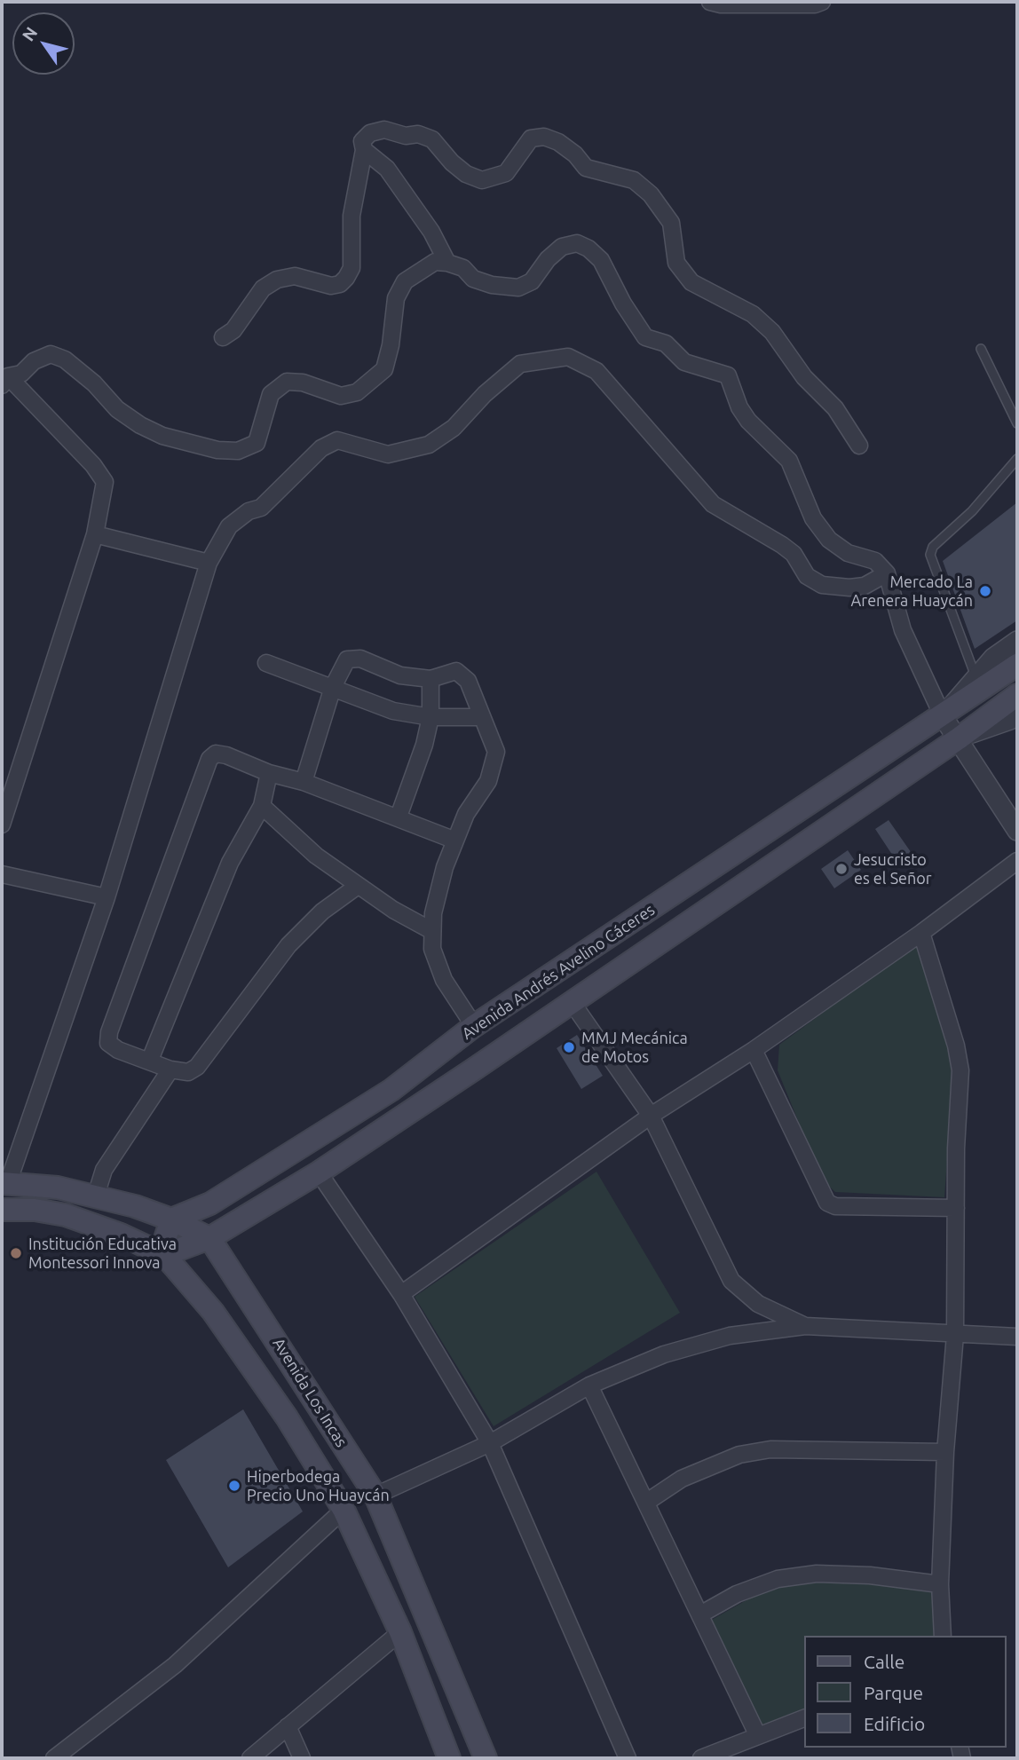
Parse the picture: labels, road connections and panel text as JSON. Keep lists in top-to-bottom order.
{
  "streets": {
    "main road": ["Avenida Andrés Avelino Cáceres", "Avenida Los Incas"]
  },
  "crossings": [
    ["Avenida Andrés Avelino Cáceres", "Avenida Los Incas"]
  ],
  "places": [
    "Mercado La Arenera Huaycán",
    "Jesucristo es el Señor",
    "MMJ Mecánica de Motos",
    "Institución Educativa Montessori Innova",
    "Hiperbodega Precio Uno Huaycán"
  ],
  "legend": ["Calle", "Parque", "Edificio"],
  "north": "top left"
}
